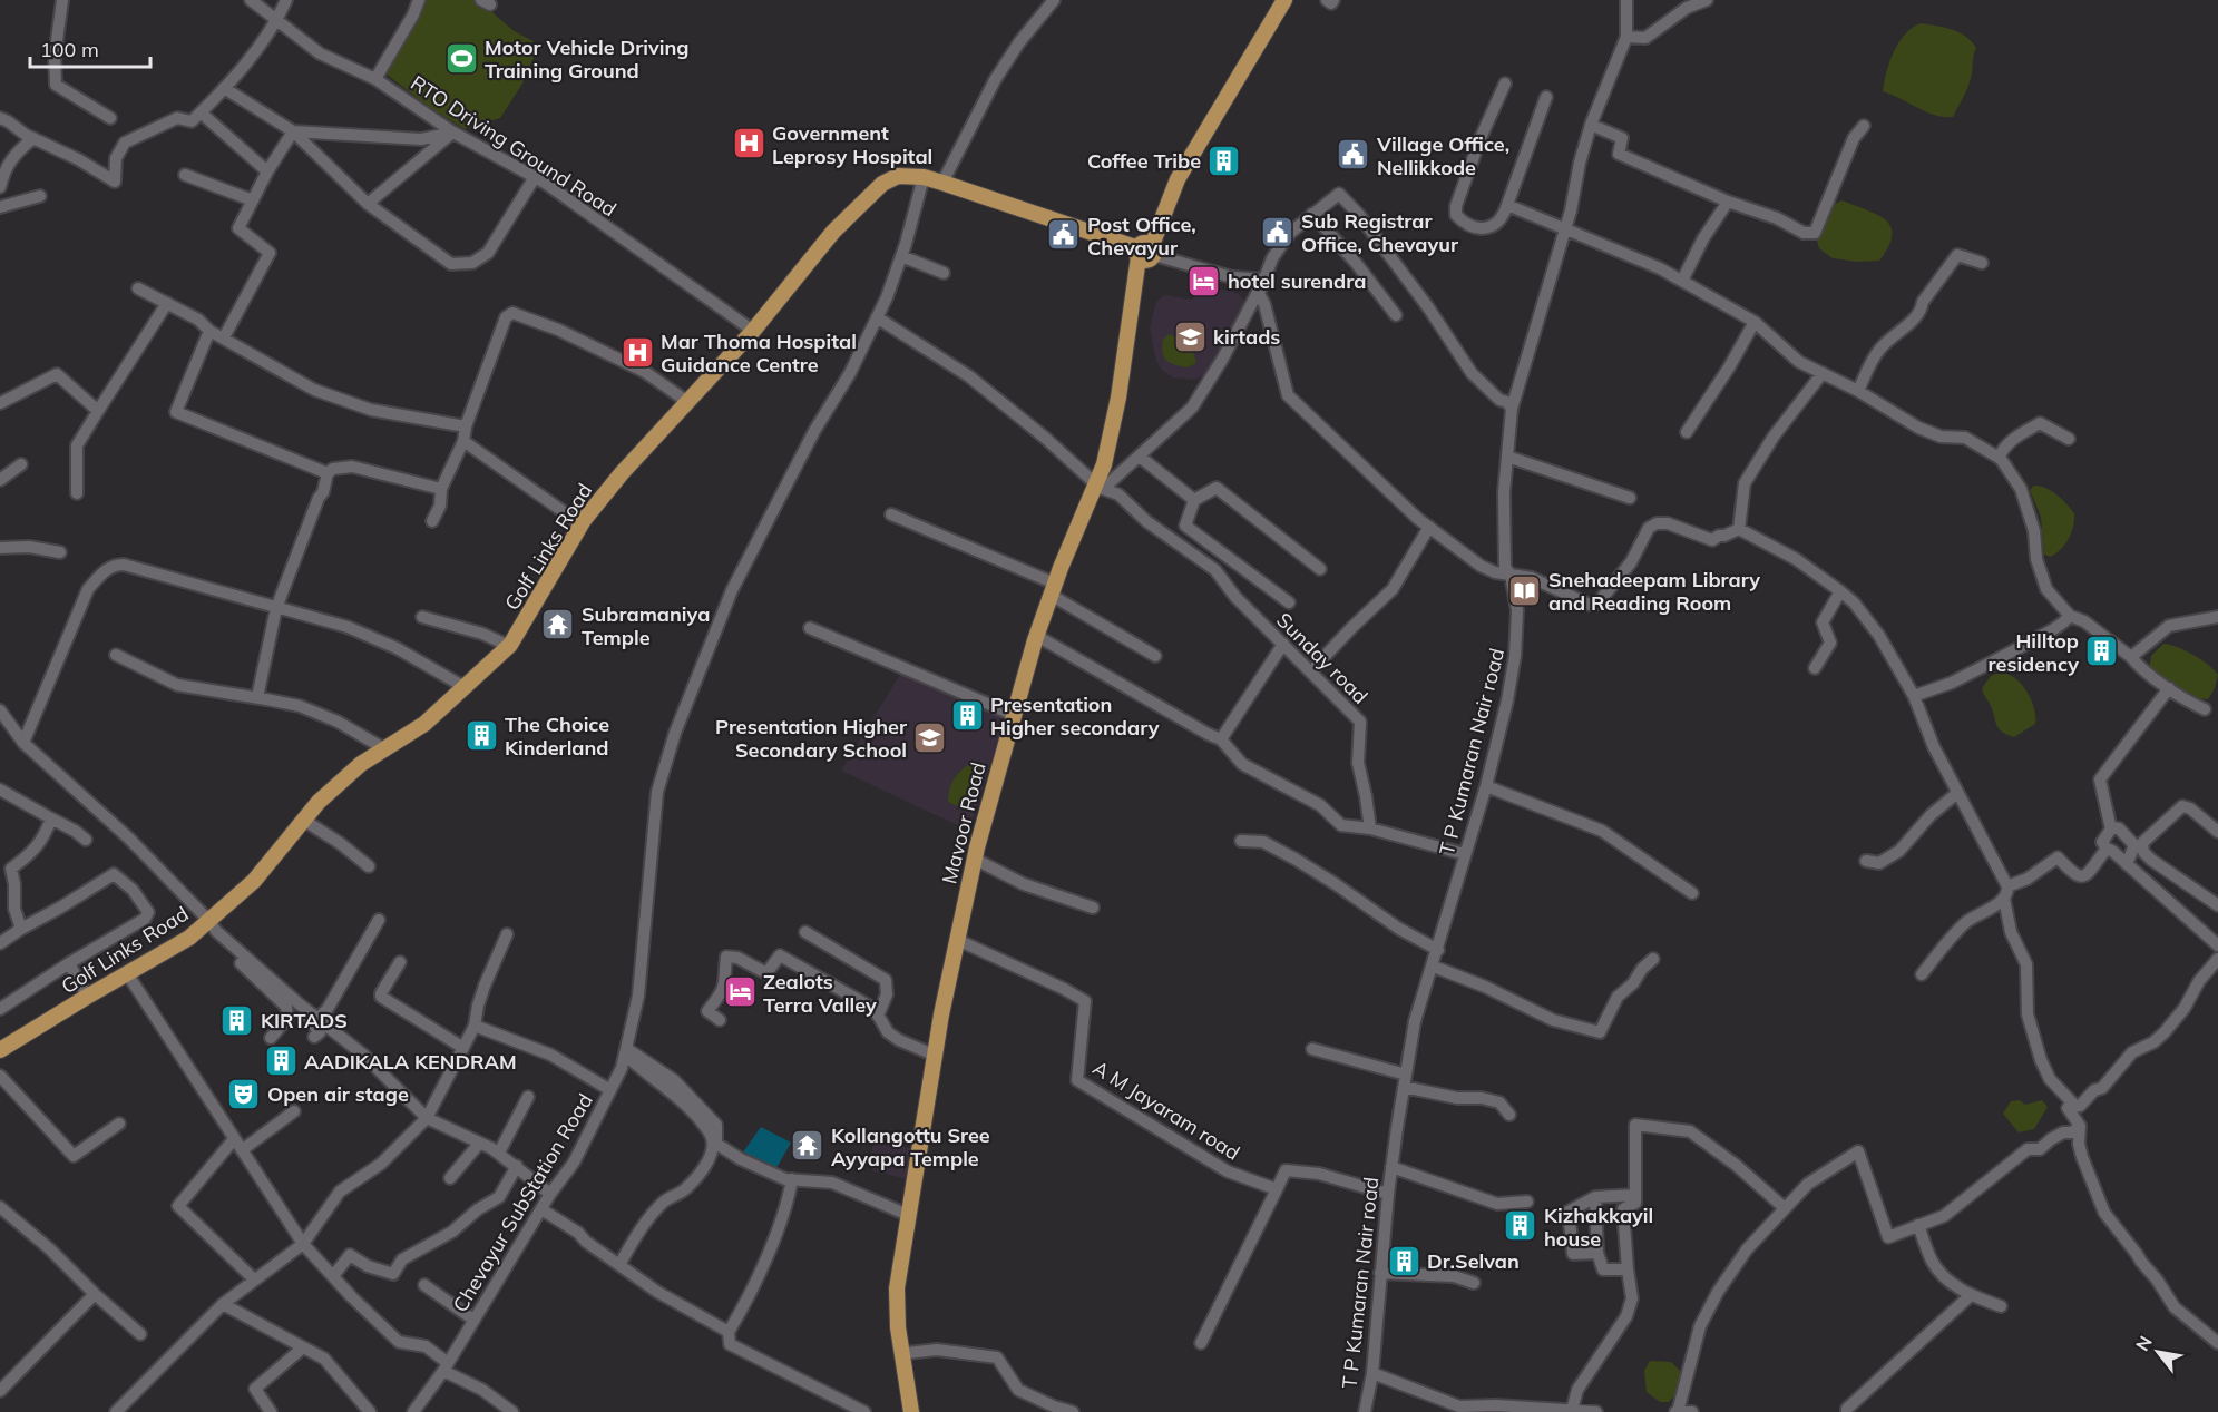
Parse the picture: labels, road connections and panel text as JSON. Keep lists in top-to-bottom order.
{
  "streets": {
    "main road": ["Golf Links Road", "Mavoor Road"],
    "street": [
      "RTO Driving Ground Road",
      "Sunday road",
      "T P Kumaran Nair road",
      "A M Jayaram road",
      "Chevayur SubStation Road"
    ]
  },
  "crossings": [
    ["RTO Driving Ground Road", "Golf Links Road"],
    ["Golf Links Road", "Mavoor Road"],
    ["Golf Links Road", "Chevayur SubStation Road"],
    ["Sunday road", "Mavoor Road"],
    ["Sunday road", "Chevayur SubStation Road"],
    ["Mavoor Road", "A M Jayaram road"]
  ],
  "places": {
    "sports": ["Motor Vehicle Driving Training Ground"],
    "hospital": ["Government Leprosy Hospital", "Mar Thoma Hospital Guidance Centre"],
    "public building": ["Village Office, Nellikkode", "Sub Registrar Office, Chevayur", "Post Office, Chevayur"],
    "building": [
      "Coffee Tribe",
      "Hilltop residency",
      "Presentation Higher secondary",
      "The Choice Kinderland",
      "KIRTADS",
      "AADIKALA KENDRAM",
      "Kizhakkayil house",
      "Dr.Selvan"
    ],
    "hotel": ["hotel surendra", "Zealots Terra Valley"],
    "school or university": ["kirtads", "Presentation Higher Secondary School"],
    "library": ["Snehadeepam Library and Reading Room"],
    "temple": ["Subramaniya Temple", "Kollangottu Sree Ayyapa Temple"],
    "theatre": ["Open air stage"]
  },
  "scale_bar": "100 m",
  "north": "top left"
}
